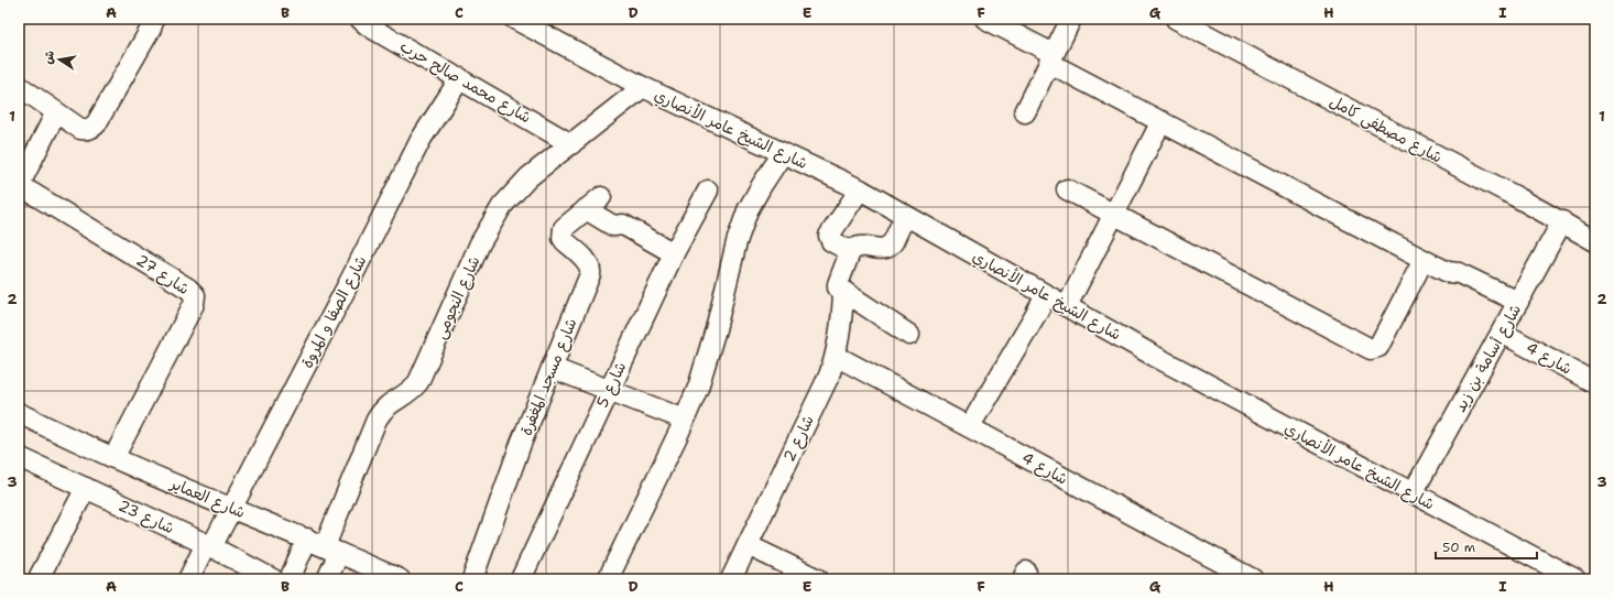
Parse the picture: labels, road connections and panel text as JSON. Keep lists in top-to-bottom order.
{
  "streets": {
    "street": [
      "شارع محمد صالح حرب",
      "شارع الشيخ عامر الأنصاري",
      "شارع مصطفى كامل",
      "شارع 27",
      "شارع النجومى",
      "شارع الصفا و المروة",
      "شارع أسامة بن زيد",
      "شارع 4",
      "شارع مسجد المغفرة",
      "شارع 5",
      "شارع 2",
      "شارع العماير",
      "شارع 23"
    ]
  },
  "crossings": [
    ["شارع محمد صالح حرب", "شارع النجومى"],
    ["شارع محمد صالح حرب", "شارع الصفا و المروة"],
    ["شارع الشيخ عامر الأنصاري", "شارع النجومى"],
    ["شارع الشيخ عامر الأنصاري", "شارع أسامة بن زيد"],
    ["شارع مصطفى كامل", "شارع أسامة بن زيد"],
    ["شارع 27", "شارع العماير"],
    ["شارع النجومى", "شارع العماير"],
    ["شارع الصفا و المروة", "شارع العماير"],
    ["شارع الصفا و المروة", "شارع 23"],
    ["شارع أسامة بن زيد", "شارع 4"],
    ["شارع 4", "شارع 2"],
    ["شارع مسجد المغفرة", "شارع 5"]
  ],
  "scale_bar": "50 m",
  "north": "left",
  "grid": {
    "columns": [
      "A",
      "B",
      "C",
      "D",
      "E",
      "F",
      "G",
      "H",
      "I"
    ],
    "rows": ["1", "2", "3"]
  }
}
